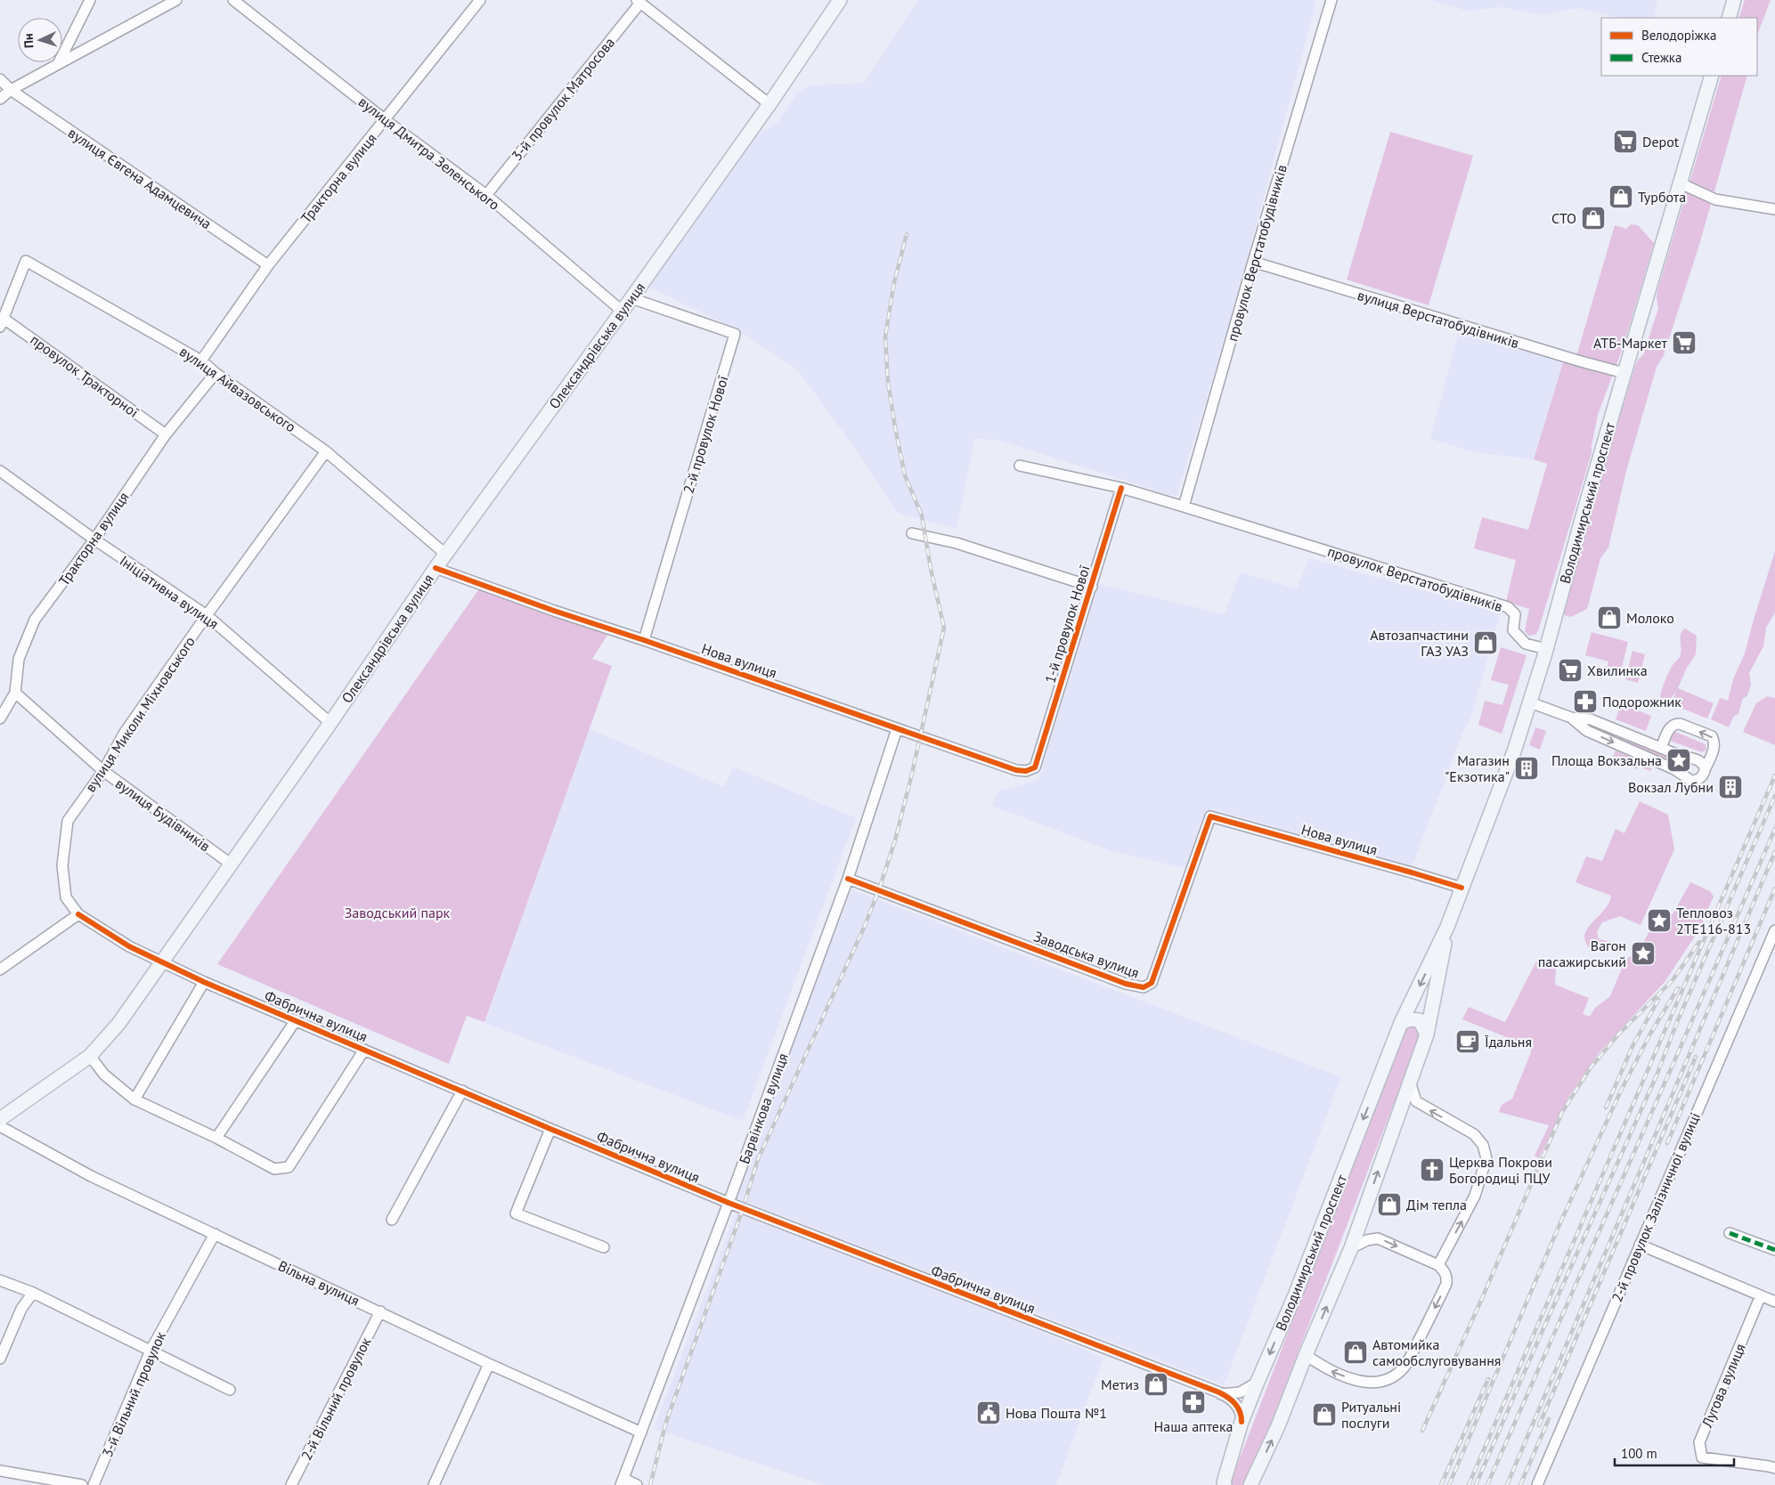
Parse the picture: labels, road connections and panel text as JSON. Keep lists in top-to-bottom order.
{
  "streets": {
    "main road": ["Олександрівська вулиця", "Володимирський проспект"],
    "street": [
      "3-й провулок Матросова",
      "вулиця Дмитра Зеленського",
      "вулиця Євгена Адамцевича",
      "Тракторна вулиця",
      "провулок Верстатобудівників",
      "вулиця Верстатобудівників",
      "провулок Тракторної",
      "вулиця Айвазовського",
      "2-й провулок Нової",
      "Ініціативна вулиця",
      "1-й провулок Нової",
      "Нова вулиця",
      "вулиця Миколи Міхновського",
      "вулиця Будівників",
      "Заводська вулиця",
      "Фабрична вулиця",
      "Барвінкова вулиця",
      "2-й провулок Залізничної вулиці",
      "Вільна вулиця",
      "Лугова вулиця",
      "3-й Вільний провулок",
      "2-й Вільний провулок"
    ]
  },
  "crossings": [
    ["3-й провулок Матросова", "вулиця Дмитра Зеленського"],
    ["вулиця Дмитра Зеленського", "Тракторна вулиця"],
    ["вулиця Дмитра Зеленського", "Олександрівська вулиця"],
    ["вулиця Євгена Адамцевича", "Тракторна вулиця"],
    ["Тракторна вулиця", "провулок Тракторної"],
    ["Тракторна вулиця", "вулиця Айвазовського"],
    ["Тракторна вулиця", "Ініціативна вулиця"],
    ["Тракторна вулиця", "вулиця Будівників"],
    ["провулок Верстатобудівників", "вулиця Верстатобудівників"],
    ["провулок Верстатобудівників", "Володимирський проспект"],
    ["провулок Верстатобудівників", "1-й провулок Нової"],
    ["вулиця Верстатобудівників", "Володимирський проспект"],
    ["Олександрівська вулиця", "вулиця Айвазовського"],
    ["Олександрівська вулиця", "2-й провулок Нової"],
    ["Олександрівська вулиця", "Ініціативна вулиця"],
    ["Олександрівська вулиця", "Нова вулиця"],
    ["Олександрівська вулиця", "вулиця Будівників"],
    ["Олександрівська вулиця", "Фабрична вулиця"],
    ["провулок Тракторної", "вулиця Айвазовського"],
    ["вулиця Айвазовського", "вулиця Миколи Міхновського"],
    ["2-й провулок Нової", "Нова вулиця"],
    ["Володимирський проспект", "Нова вулиця"],
    ["Ініціативна вулиця", "вулиця Миколи Міхновського"],
    ["1-й провулок Нової", "Нова вулиця"],
    ["Нова вулиця", "Заводська вулиця"],
    ["Нова вулиця", "Барвінкова вулиця"],
    ["вулиця Миколи Міхновського", "вулиця Будівників"],
    ["вулиця Миколи Міхновського", "Фабрична вулиця"],
    ["Заводська вулиця", "Барвінкова вулиця"],
    ["Фабрична вулиця", "Барвінкова вулиця"],
    ["Барвінкова вулиця", "Вільна вулиця"],
    ["Вільна вулиця", "3-й Вільний провулок"],
    ["Вільна вулиця", "2-й Вільний провулок"]
  ],
  "parks": ["Заводський парк"],
  "places": {
    "supermarket": ["Depot", "АТБ-Маркет", "Хвилинка"],
    "shop": [
      "Турбота",
      "СТО",
      "Молоко",
      "Автозапчастини ГАЗ УАЗ",
      "Дім тепла",
      "Автомийка самообслуговування",
      "Метиз",
      "Ритуальні послуги"
    ],
    "pharmacy": ["Подорожник", "Наша аптека"],
    "place": ["Площа Вокзальна", "Тепловоз 2ТЕ116-813", "Вагон пасажирський"],
    "building": ["Магазин \"Екзотика\"", "Вокзал Лубни"],
    "cafe": ["Їдальня"],
    "church": ["Церква Покрови Богородиці ПЦУ"],
    "public building": ["Нова Пошта №1"]
  },
  "legend": ["Велодоріжка", "Стежка"],
  "scale_bar": "100 m",
  "north": "left"
}
